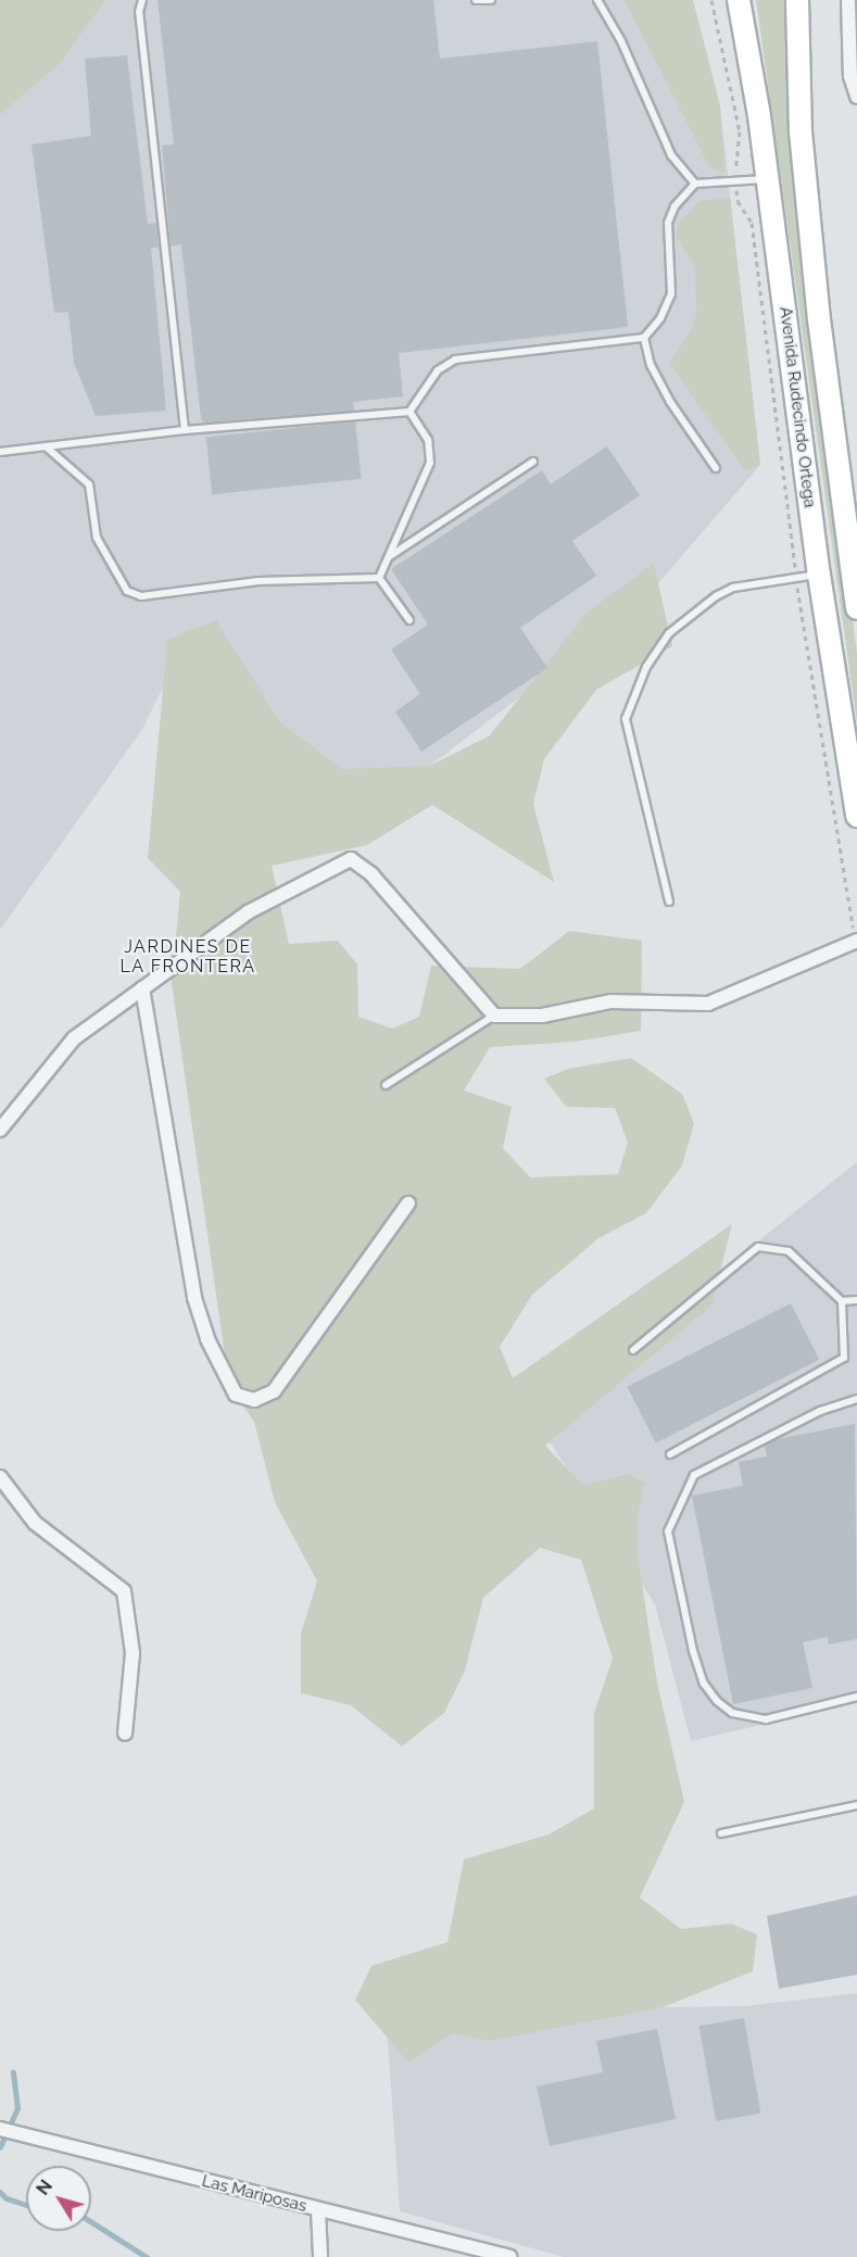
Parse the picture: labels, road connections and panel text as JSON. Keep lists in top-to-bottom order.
{
  "streets": {
    "main road": ["Avenida Rudecindo Ortega"],
    "street": ["Las Mariposas"]
  },
  "districts": ["JARDINES DE LA FRONTERA"],
  "north": "top left"
}
